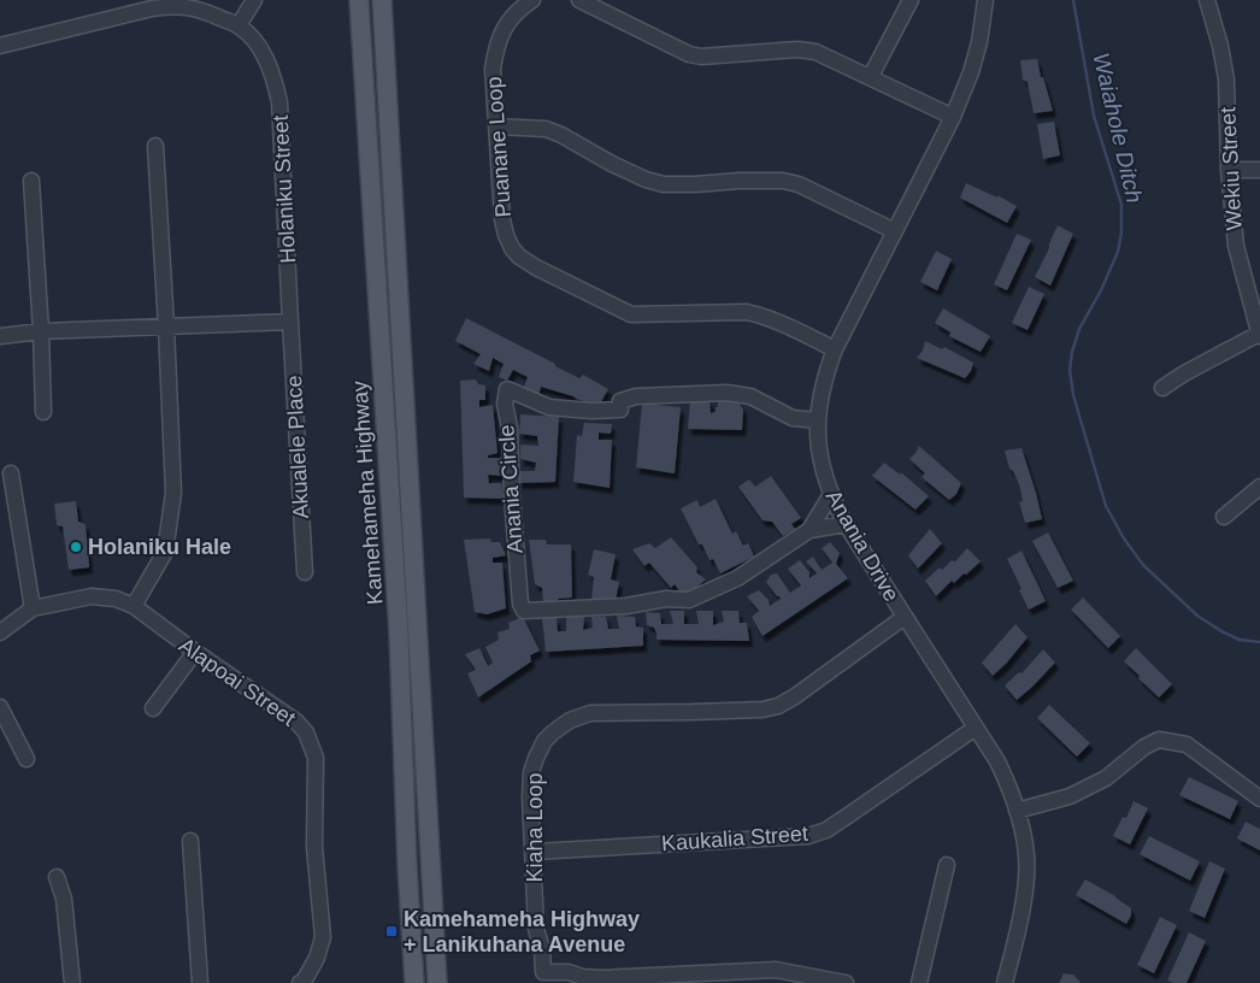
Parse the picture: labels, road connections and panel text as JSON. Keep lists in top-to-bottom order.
{
  "streets": {
    "main road": ["Kamehameha Highway"],
    "street": [
      "Puanane Loop",
      "Wekiu Street",
      "Holaniku Street",
      "Akualele Place",
      "Anania Circle",
      "Anania Drive",
      "Alapoai Street",
      "Kiaha Loop",
      "Kaukalia Street"
    ]
  },
  "crossings": [
    ["Puanane Loop", "Anania Drive"],
    ["Holaniku Street", "Akualele Place"],
    ["Anania Circle", "Anania Drive"],
    ["Anania Drive", "Kiaha Loop"],
    ["Anania Drive", "Kaukalia Street"],
    ["Kiaha Loop", "Kaukalia Street"]
  ],
  "water": ["Waiahole Ditch"],
  "places": {
    "other": ["Holaniku Hale"],
    "transit": ["Kamehameha Highway + Lanikuhana Avenue"]
  }
}
